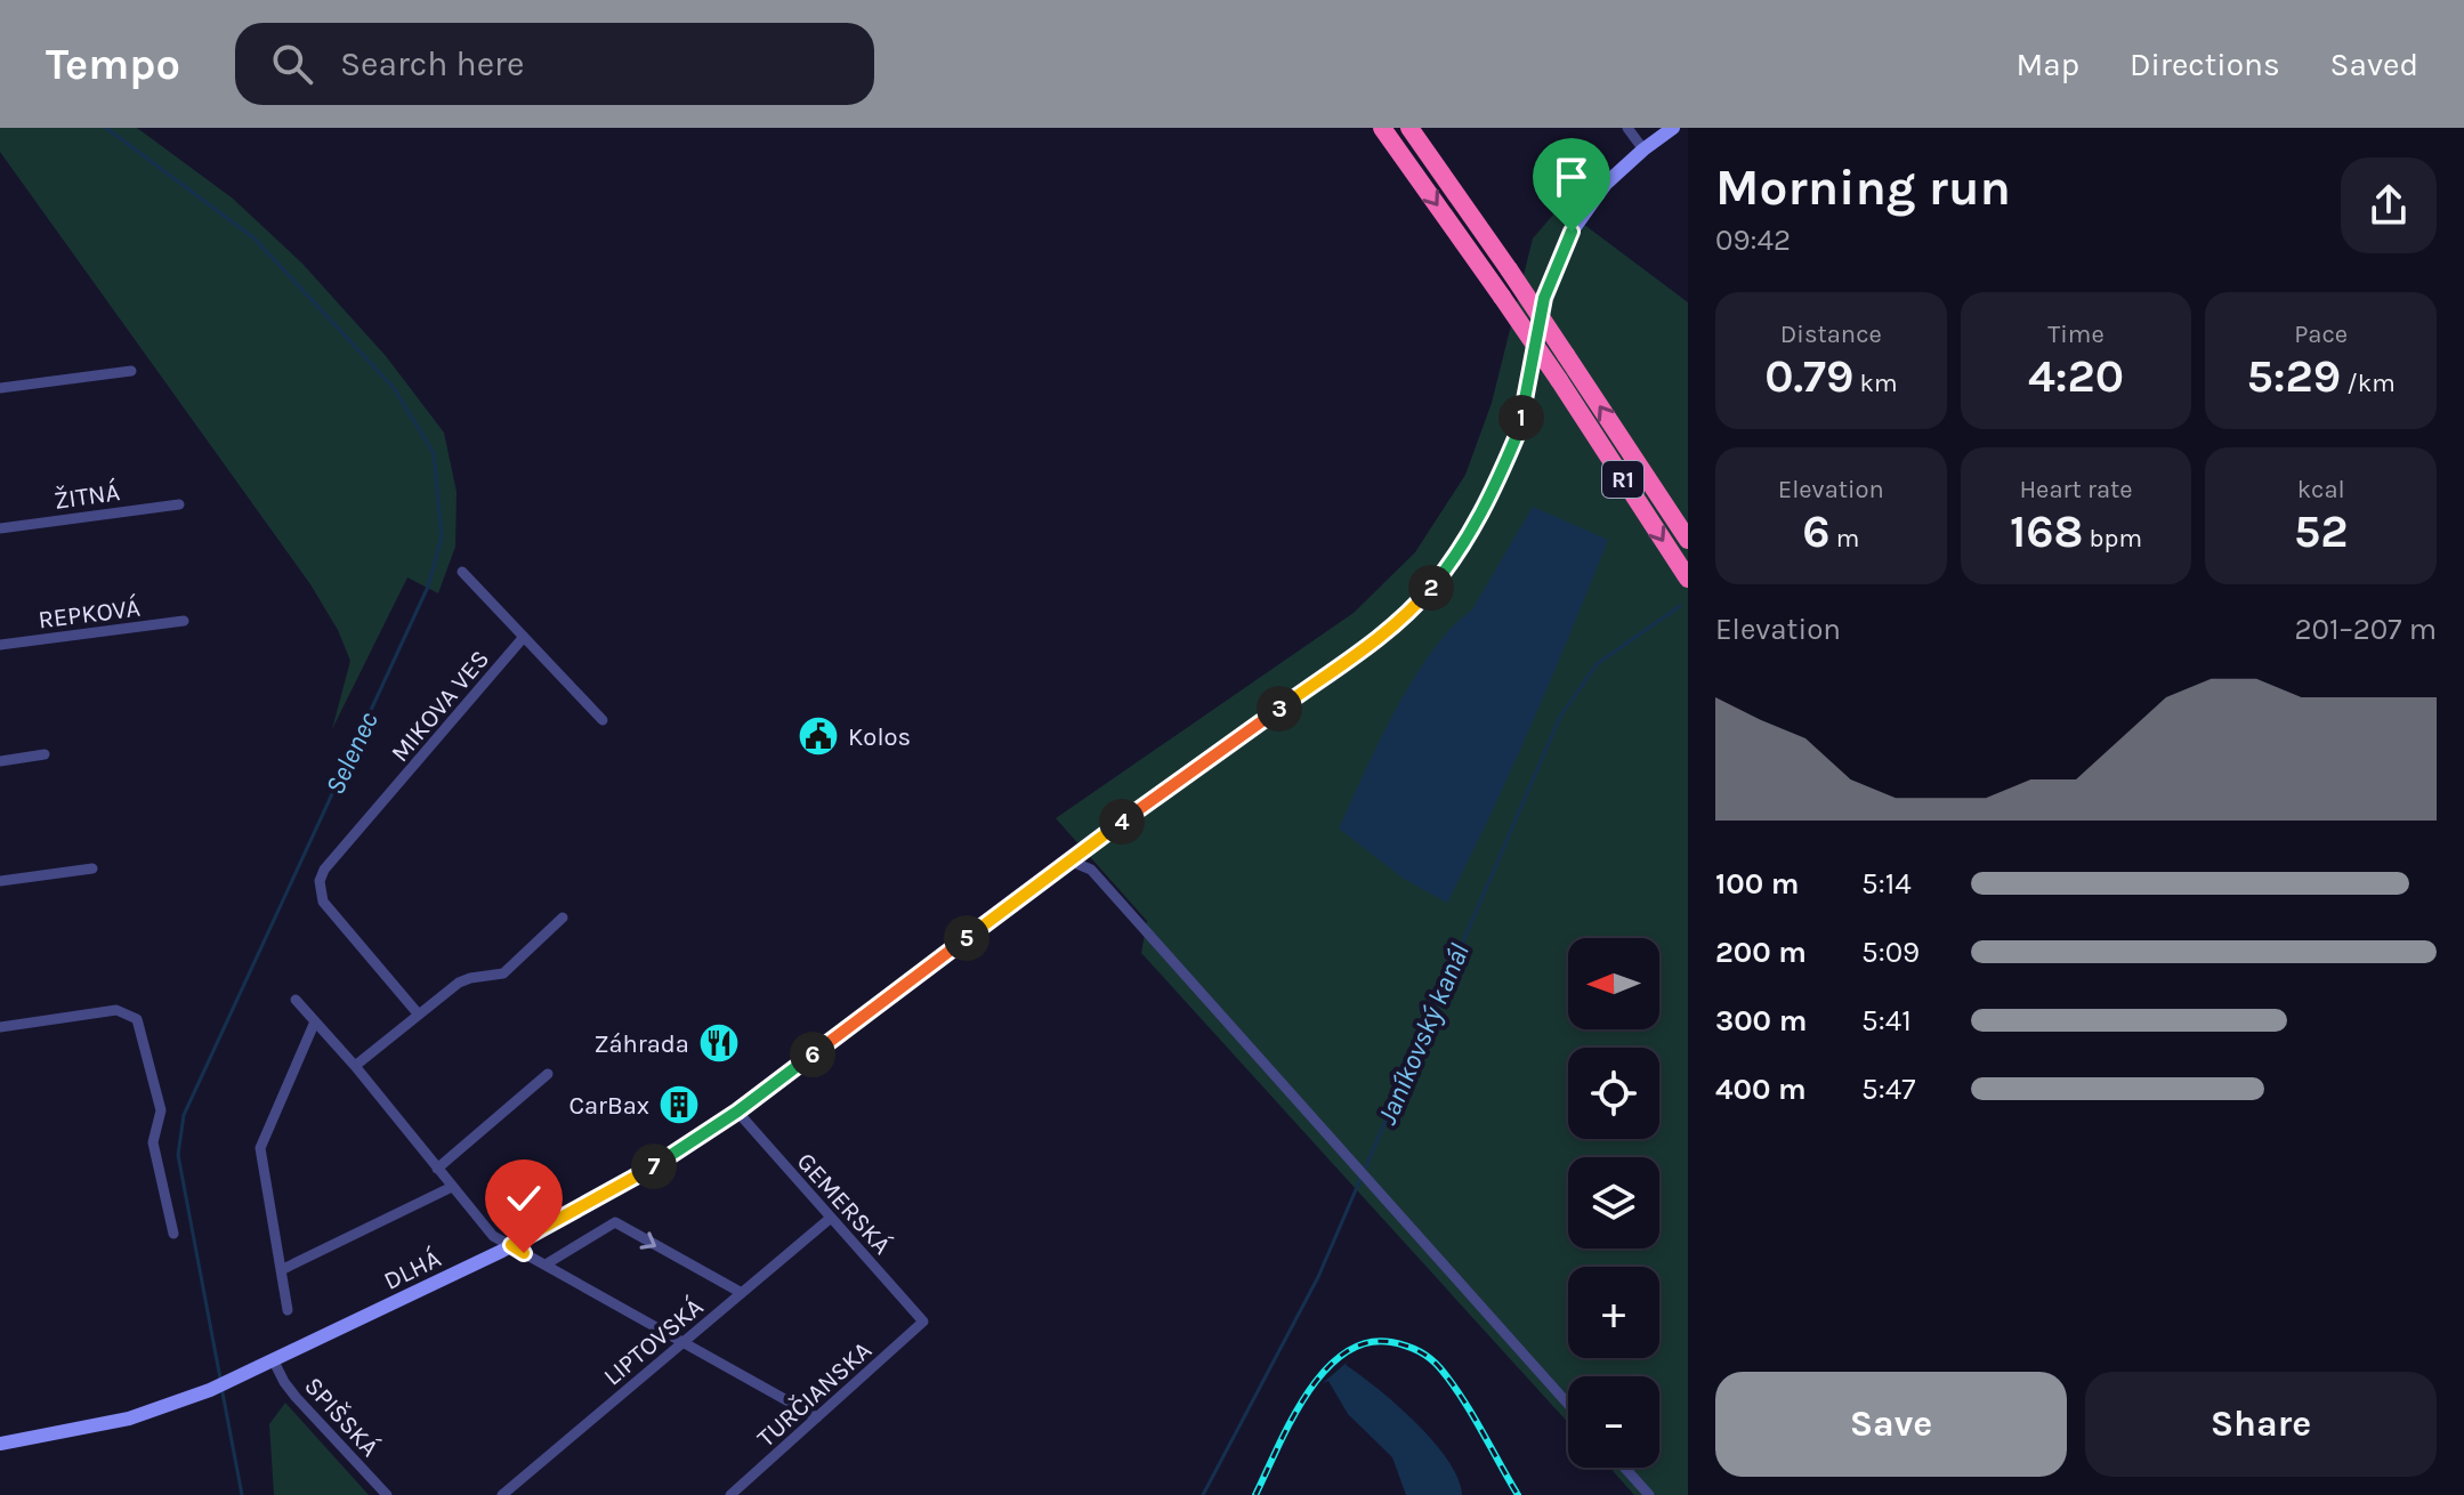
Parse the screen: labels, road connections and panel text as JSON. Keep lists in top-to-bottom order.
{
  "streets": {
    "highway": ["R1"],
    "street": [
      "ŽITNÁ",
      "REPKOVÁ",
      "MIKOVA VES",
      "GEMERSKÁ",
      "DLHÁ",
      "LIPTOVSKÁ",
      "TURČIANSKA",
      "SPIŠSKÁ"
    ]
  },
  "crossings": [
    ["GEMERSKÁ", "DLHÁ"],
    ["GEMERSKÁ", "LIPTOVSKÁ"],
    ["GEMERSKÁ", "TURČIANSKA"],
    ["DLHÁ", "SPIŠSKÁ"]
  ],
  "water": ["Selenec", "Janíkovský kanál"],
  "places": {
    "public building": ["Kolos"],
    "restaurant": ["Záhrada"],
    "building": ["CarBax"]
  },
  "north": "left",
  "page": {
    "header": "Tempo",
    "search": "Search here",
    "nav": ["Map", "Directions", "Saved"],
    "heading": ["Morning run", "09:42"],
    "stats": [
      ["Distance", "0.79 km"],
      ["Time", "4:20"],
      ["Pace", "5:29 /km"],
      ["Elevation", "6 m"],
      ["Heart rate", "168 bpm"],
      ["kcal", "52"]
    ],
    "pins": [
      "1",
      "2",
      "3",
      "4",
      "5",
      "6",
      "7"
    ],
    "chart": ["Elevation", "201–207 m"],
    "list": [
      {
        "name": "100 m",
        "note": "5:14"
      },
      {
        "name": "200 m",
        "note": "5:09"
      },
      {
        "name": "300 m",
        "note": "5:41"
      },
      {
        "name": "400 m",
        "note": "5:47"
      }
    ],
    "map_buttons": ["+", "−"],
    "buttons": ["Save", "Share"]
  }
}
